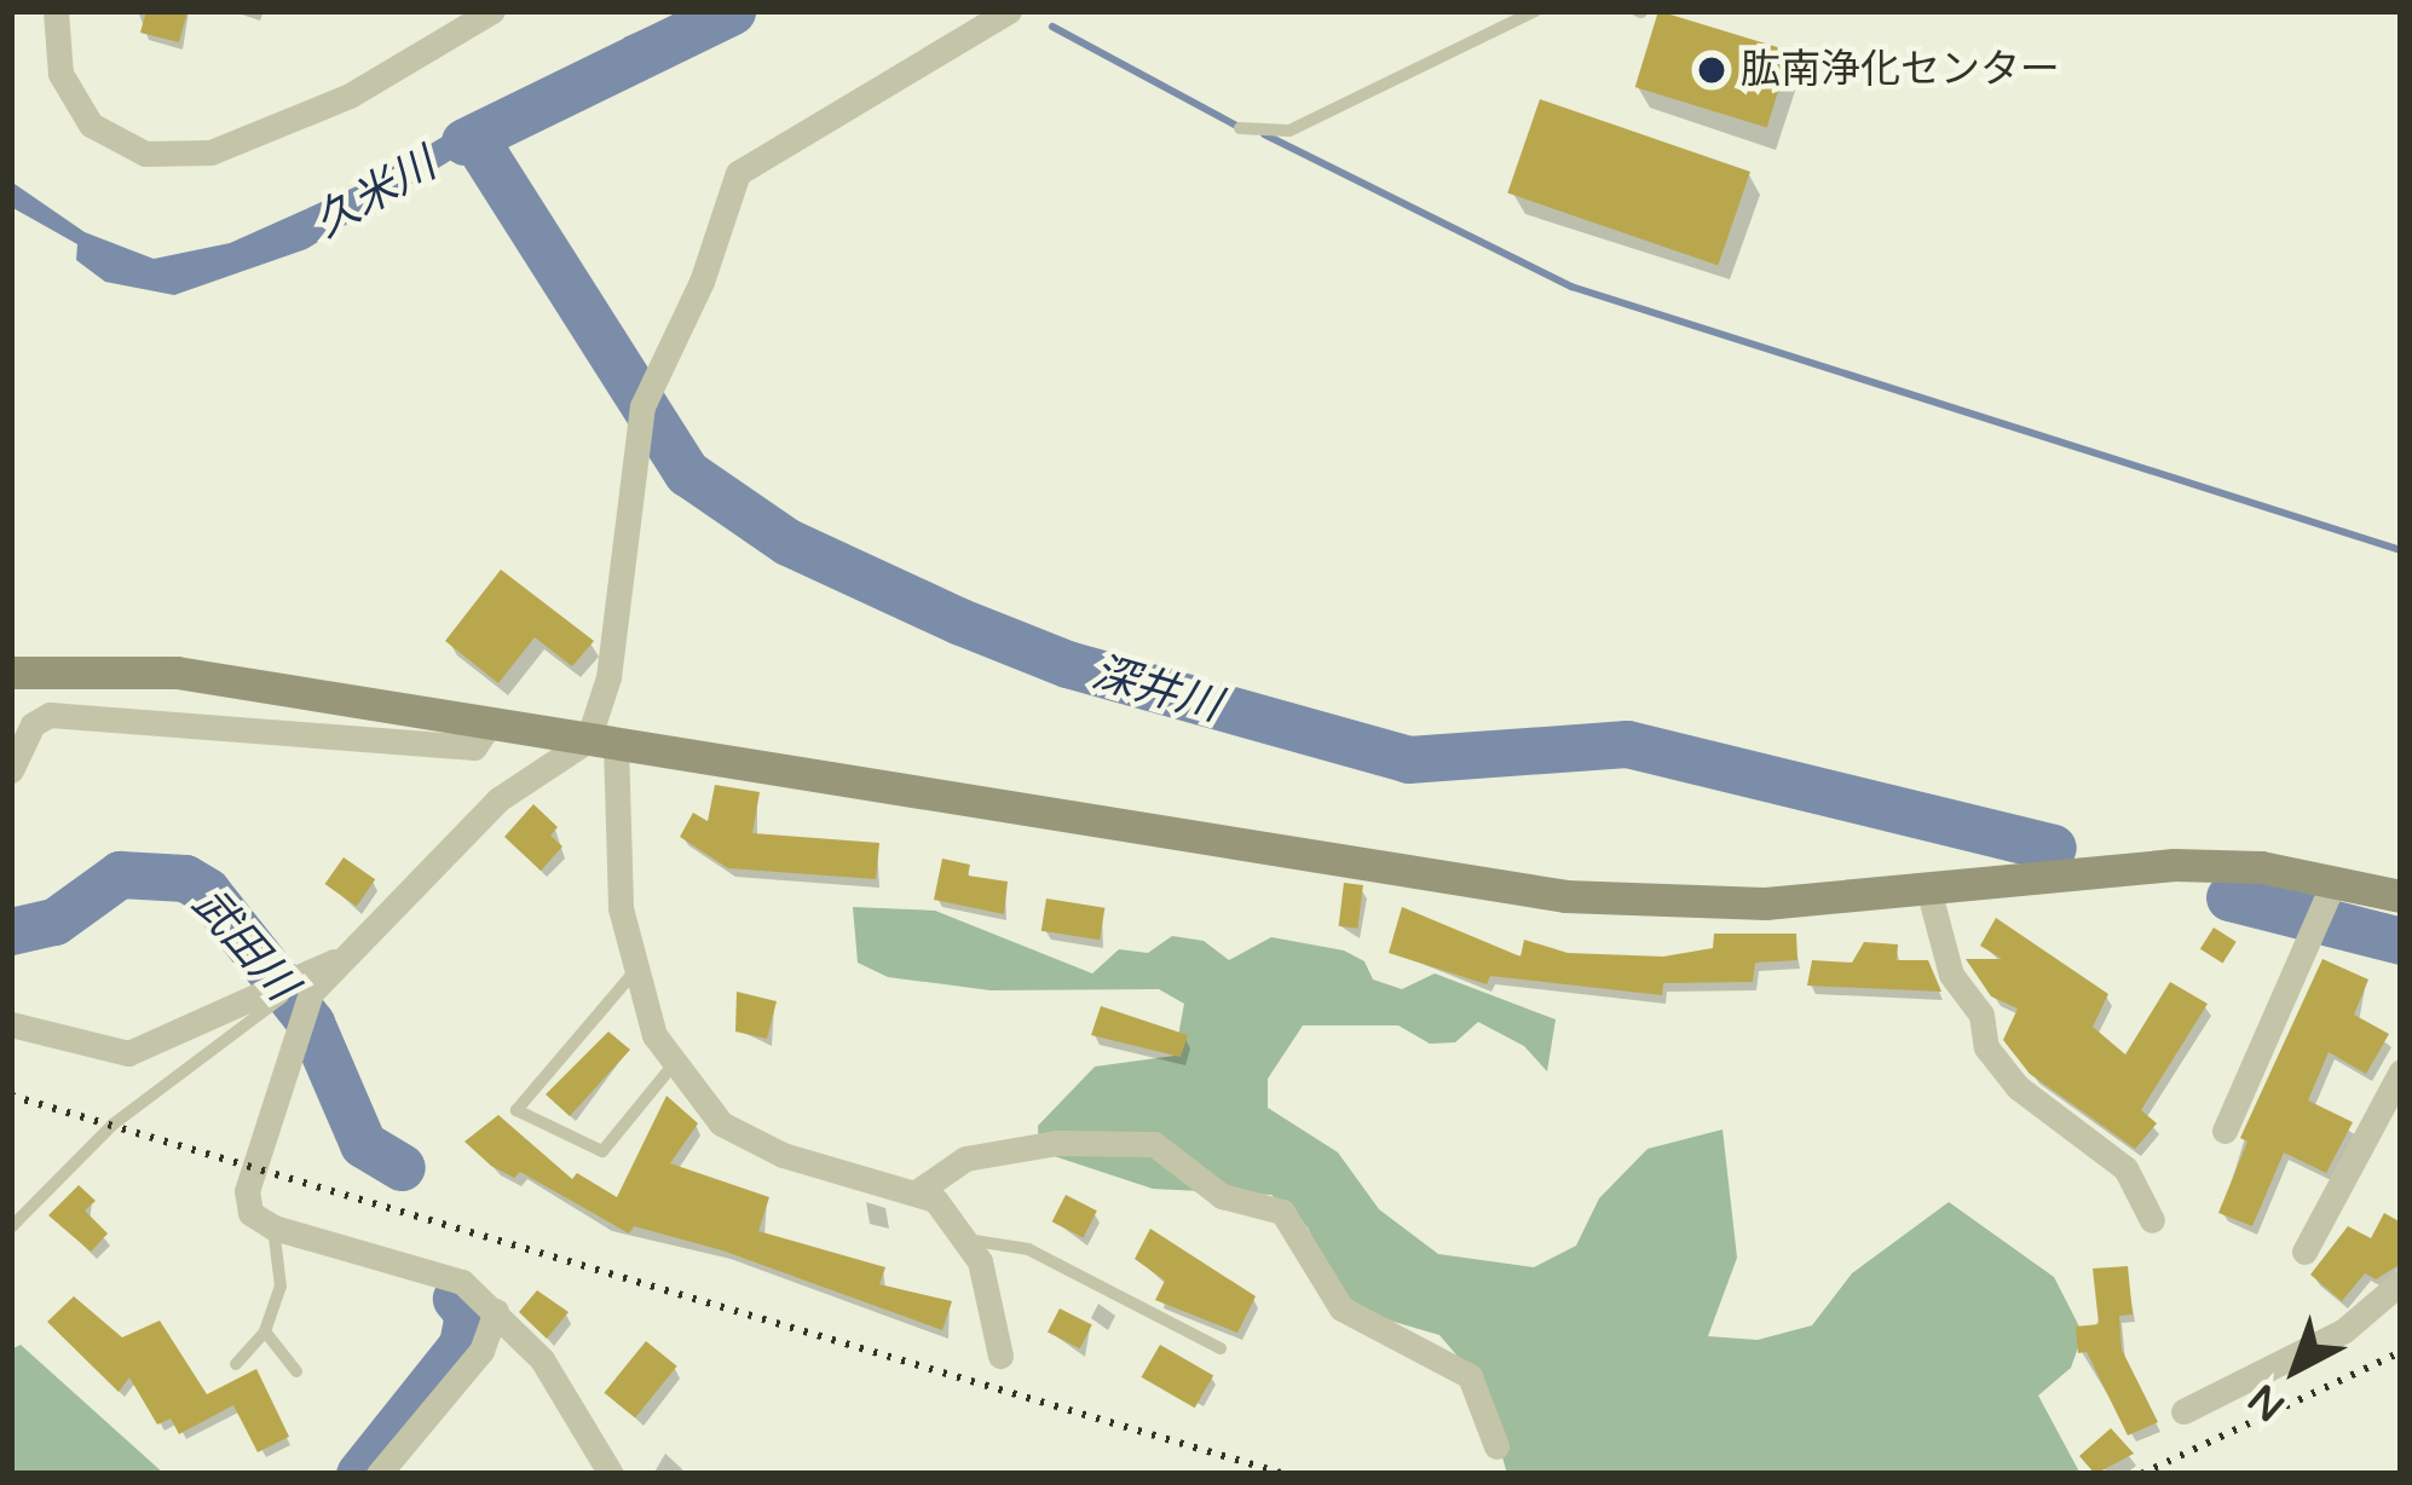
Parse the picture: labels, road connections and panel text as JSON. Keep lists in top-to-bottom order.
{
  "water": ["久米川", "深井川", "武田川"],
  "places": ["肱南浄化センター"],
  "north": "bottom left"
}
